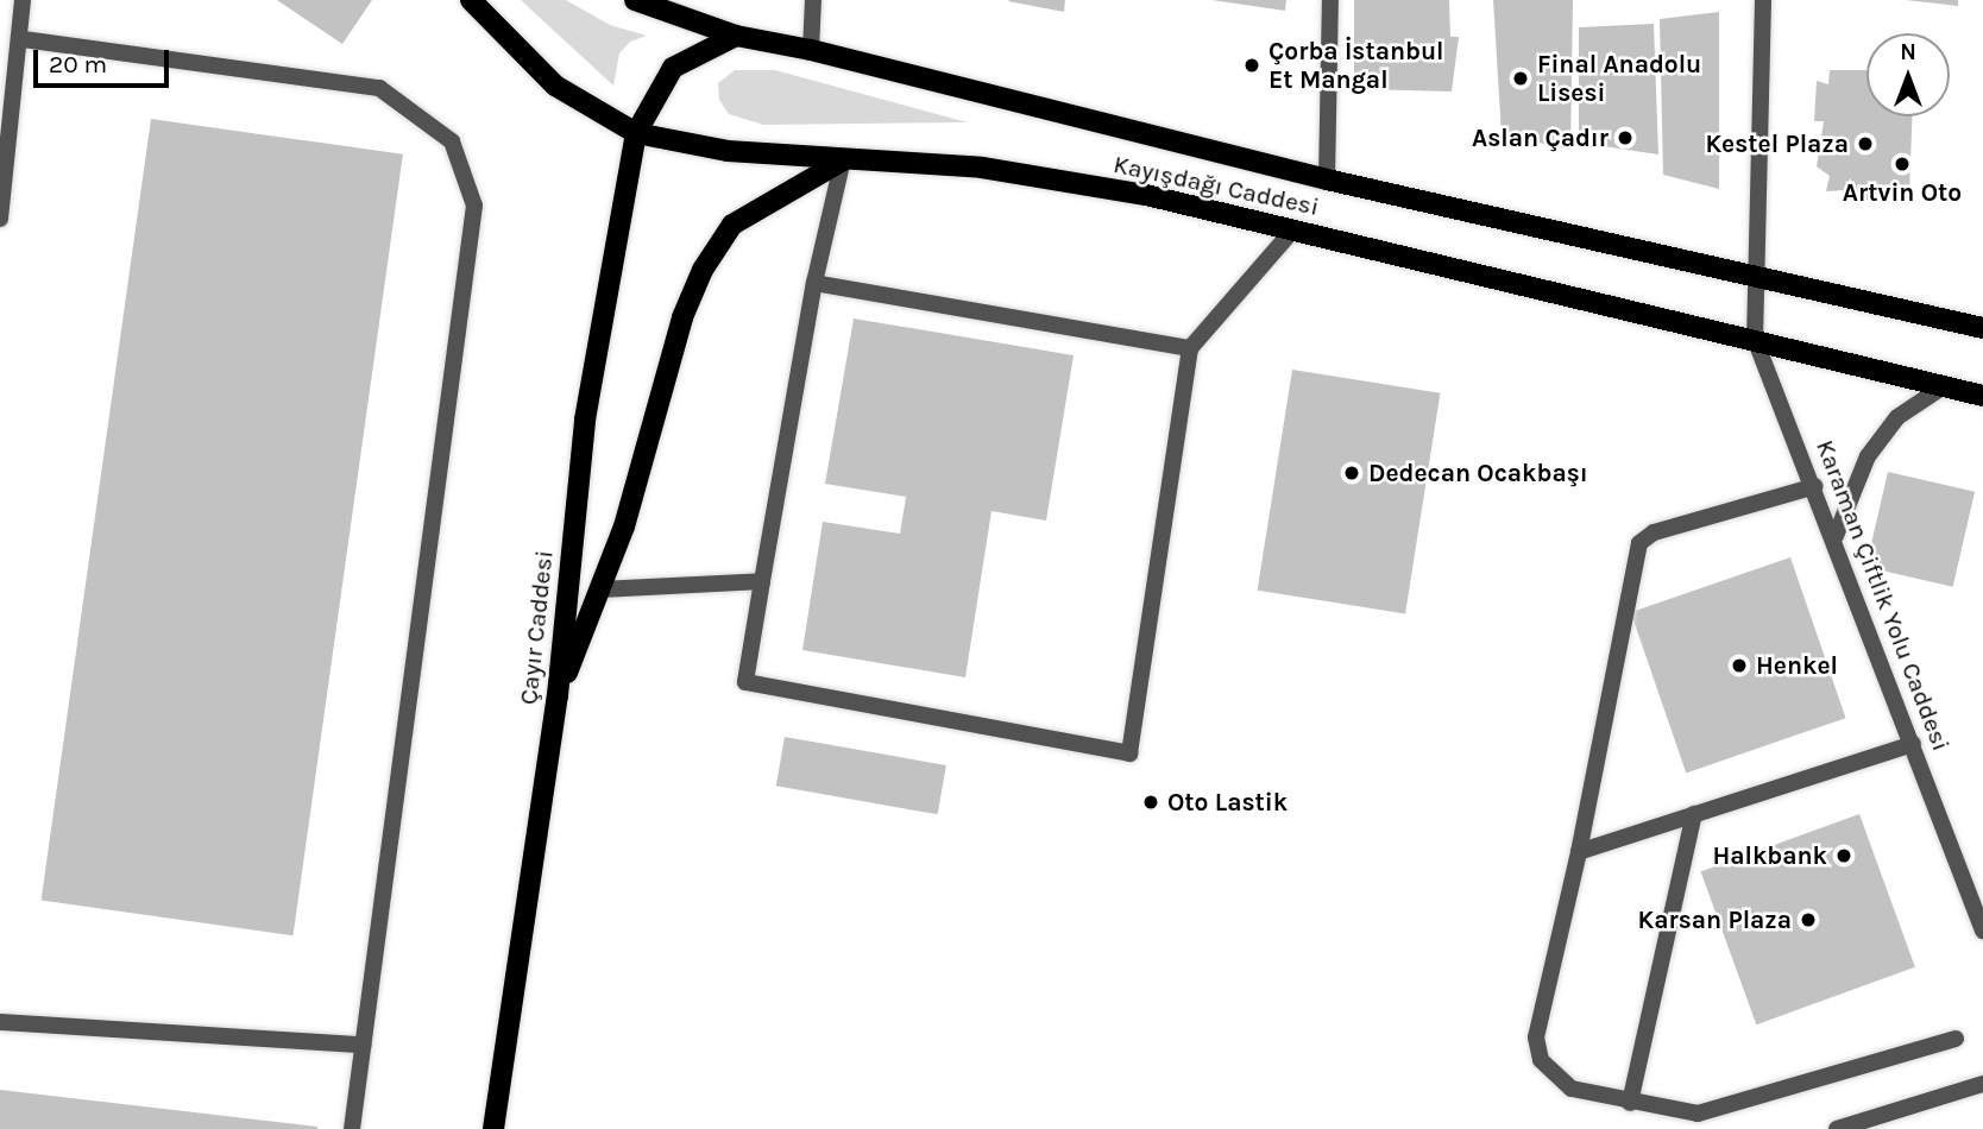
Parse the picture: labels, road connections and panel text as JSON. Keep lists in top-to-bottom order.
{
  "streets": {
    "main road": ["Kayışdağı Caddesi", "Çayır Caddesi"],
    "street": ["Karaman Çiftlik Yolu Caddesi"]
  },
  "crossings": [
    ["Kayışdağı Caddesi", "Karaman Çiftlik Yolu Caddesi"],
    ["Kayışdağı Caddesi", "Çayır Caddesi"]
  ],
  "places": [
    "Çorba İstanbul Et Mangal",
    "Final Anadolu Lisesi",
    "Aslan Çadır",
    "Kestel Plaza",
    "Artvin Oto",
    "Dedecan Ocakbaşı",
    "Henkel",
    "Oto Lastik",
    "Halkbank",
    "Karsan Plaza"
  ],
  "scale_bar": "20 m",
  "north": "top"
}
